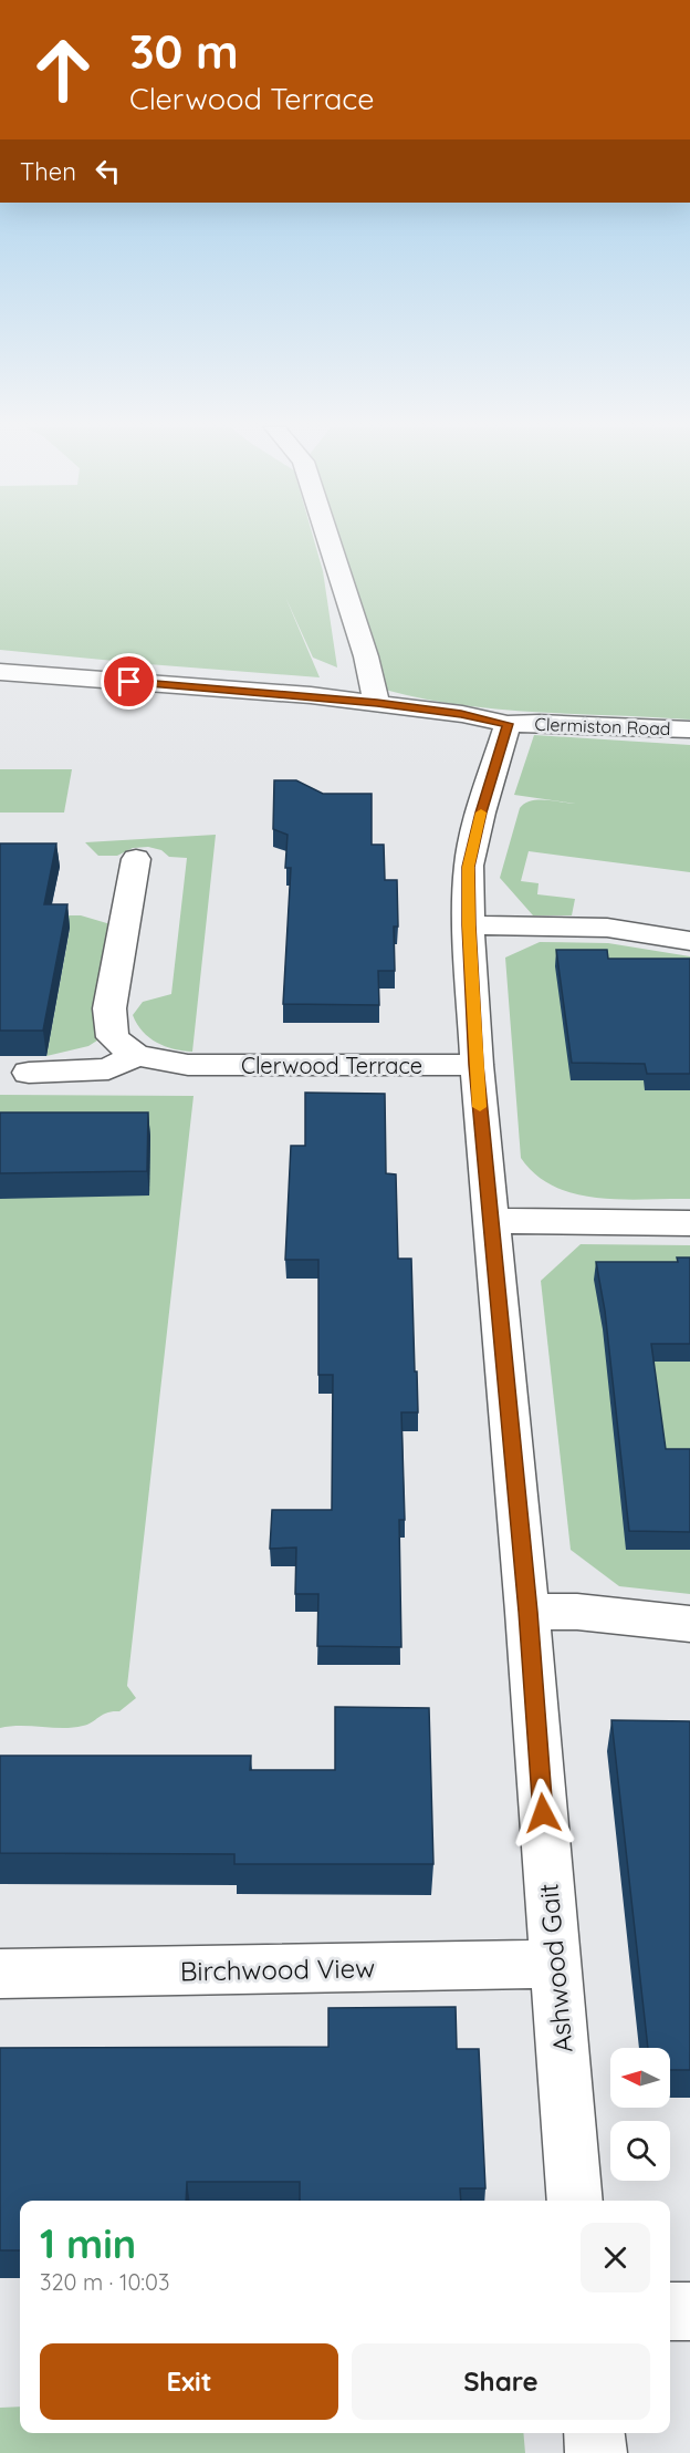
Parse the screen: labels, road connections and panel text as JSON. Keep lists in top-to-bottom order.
{
  "streets": {
    "street": [
      "Clermiston Road",
      "Clerwood Terrace",
      "Ashwood Gait",
      "Birchwood View"
    ]
  },
  "crossings": [
    ["Ashwood Gait", "Birchwood View"]
  ],
  "north": "left",
  "page": {
    "turn": ["30 m", "Clerwood Terrace"],
    "then": "Then",
    "heading": ["1 min", "320 m · 10:03"],
    "buttons": ["Exit", "Share"]
  }
}
